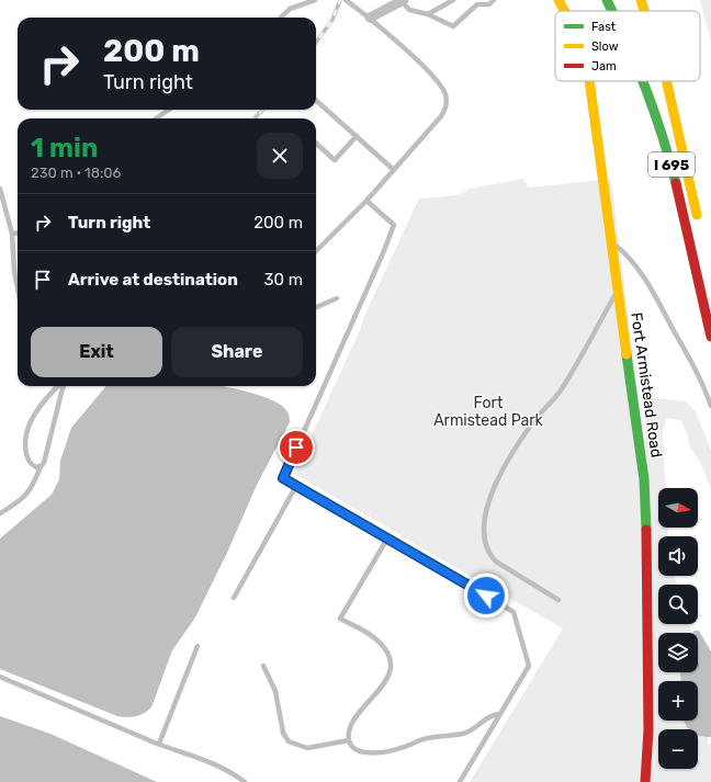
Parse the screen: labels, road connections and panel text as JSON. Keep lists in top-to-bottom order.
{
  "streets": {
    "main road": ["I 695", "Fort Armistead Road"]
  },
  "parks": ["Fort Armistead Park"],
  "legend": ["Fast", "Slow", "Jam"],
  "north": "right",
  "page": {
    "turn": ["200 m", "Turn right"],
    "heading": ["1 min", "230 m · 18:06"],
    "list": [
      {
        "name": "Turn right",
        "value": "200 m"
      },
      {
        "name": "Arrive at destination",
        "value": "30 m"
      }
    ],
    "buttons": ["Exit", "Share"],
    "map_buttons": ["+", "−"]
  }
}
